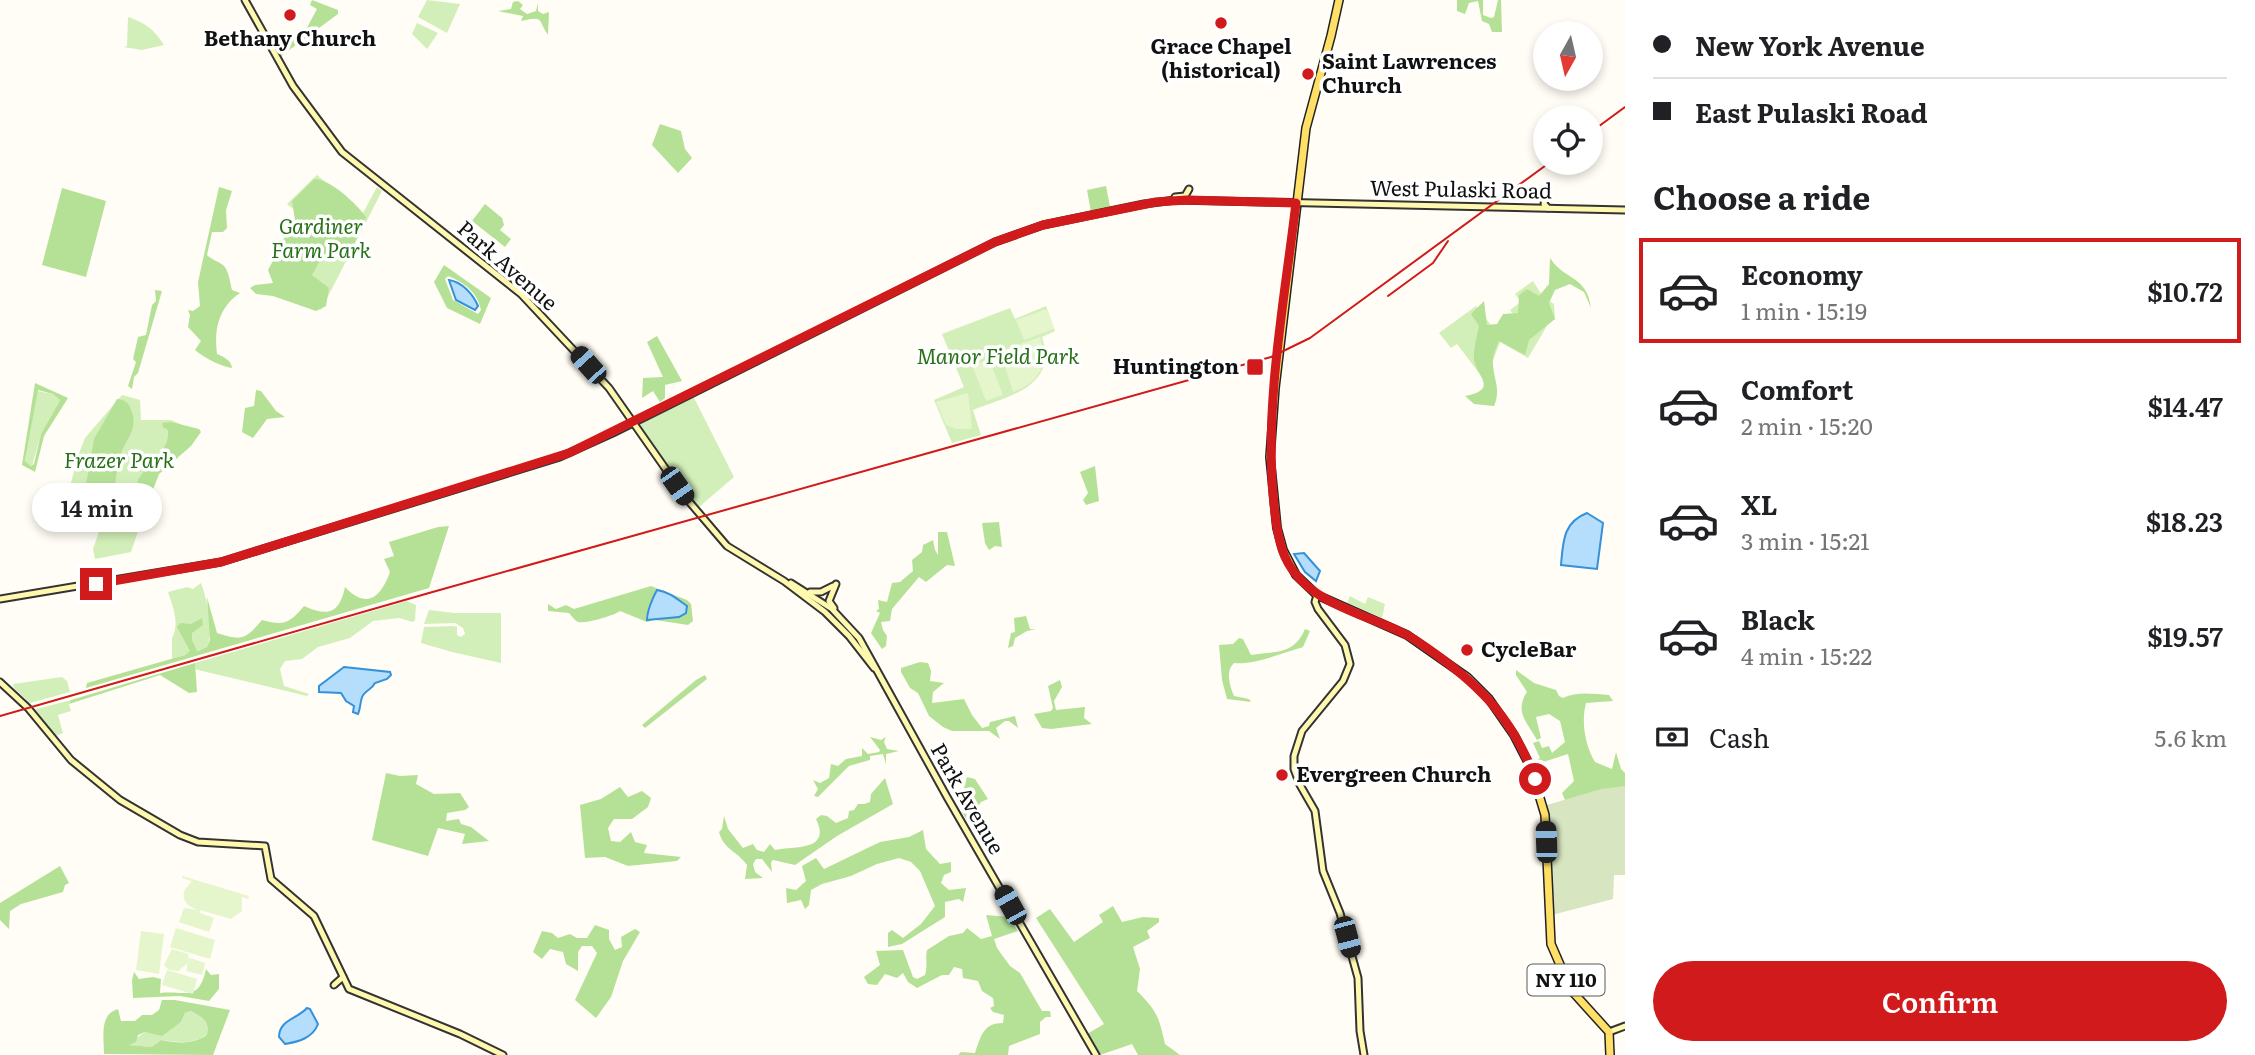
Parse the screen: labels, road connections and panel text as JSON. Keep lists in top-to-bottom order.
{
  "streets": {
    "main road": ["West Pulaski Road", "Park Avenue", "NY 110"]
  },
  "crossings": [
    ["West Pulaski Road", "NY 110"]
  ],
  "parks": ["Gardiner Farm Park", "Manor Field Park", "Frazer Park"],
  "places": {
    "other": [
      "Bethany Church",
      "Grace Chapel (historical)",
      "Saint Lawrences Church",
      "CycleBar",
      "Evergreen Church"
    ],
    "transit": ["Huntington"]
  },
  "north": "bottom",
  "page": {
    "banner": ["New York Avenue", "East Pulaski Road"],
    "heading": "Choose a ride",
    "list": [
      {
        "name": "Economy",
        "note": "1 min · 15:19",
        "value": "$10.72"
      },
      {
        "name": "Comfort",
        "note": "2 min · 15:20",
        "value": "$14.47"
      },
      {
        "name": "XL",
        "note": "3 min · 15:21",
        "value": "$18.23"
      },
      {
        "name": "Black",
        "note": "4 min · 15:22",
        "value": "$19.57"
      }
    ],
    "bubble": "14 min",
    "pay": ["Cash", "5.6 km"],
    "buttons": "Confirm"
  }
}
